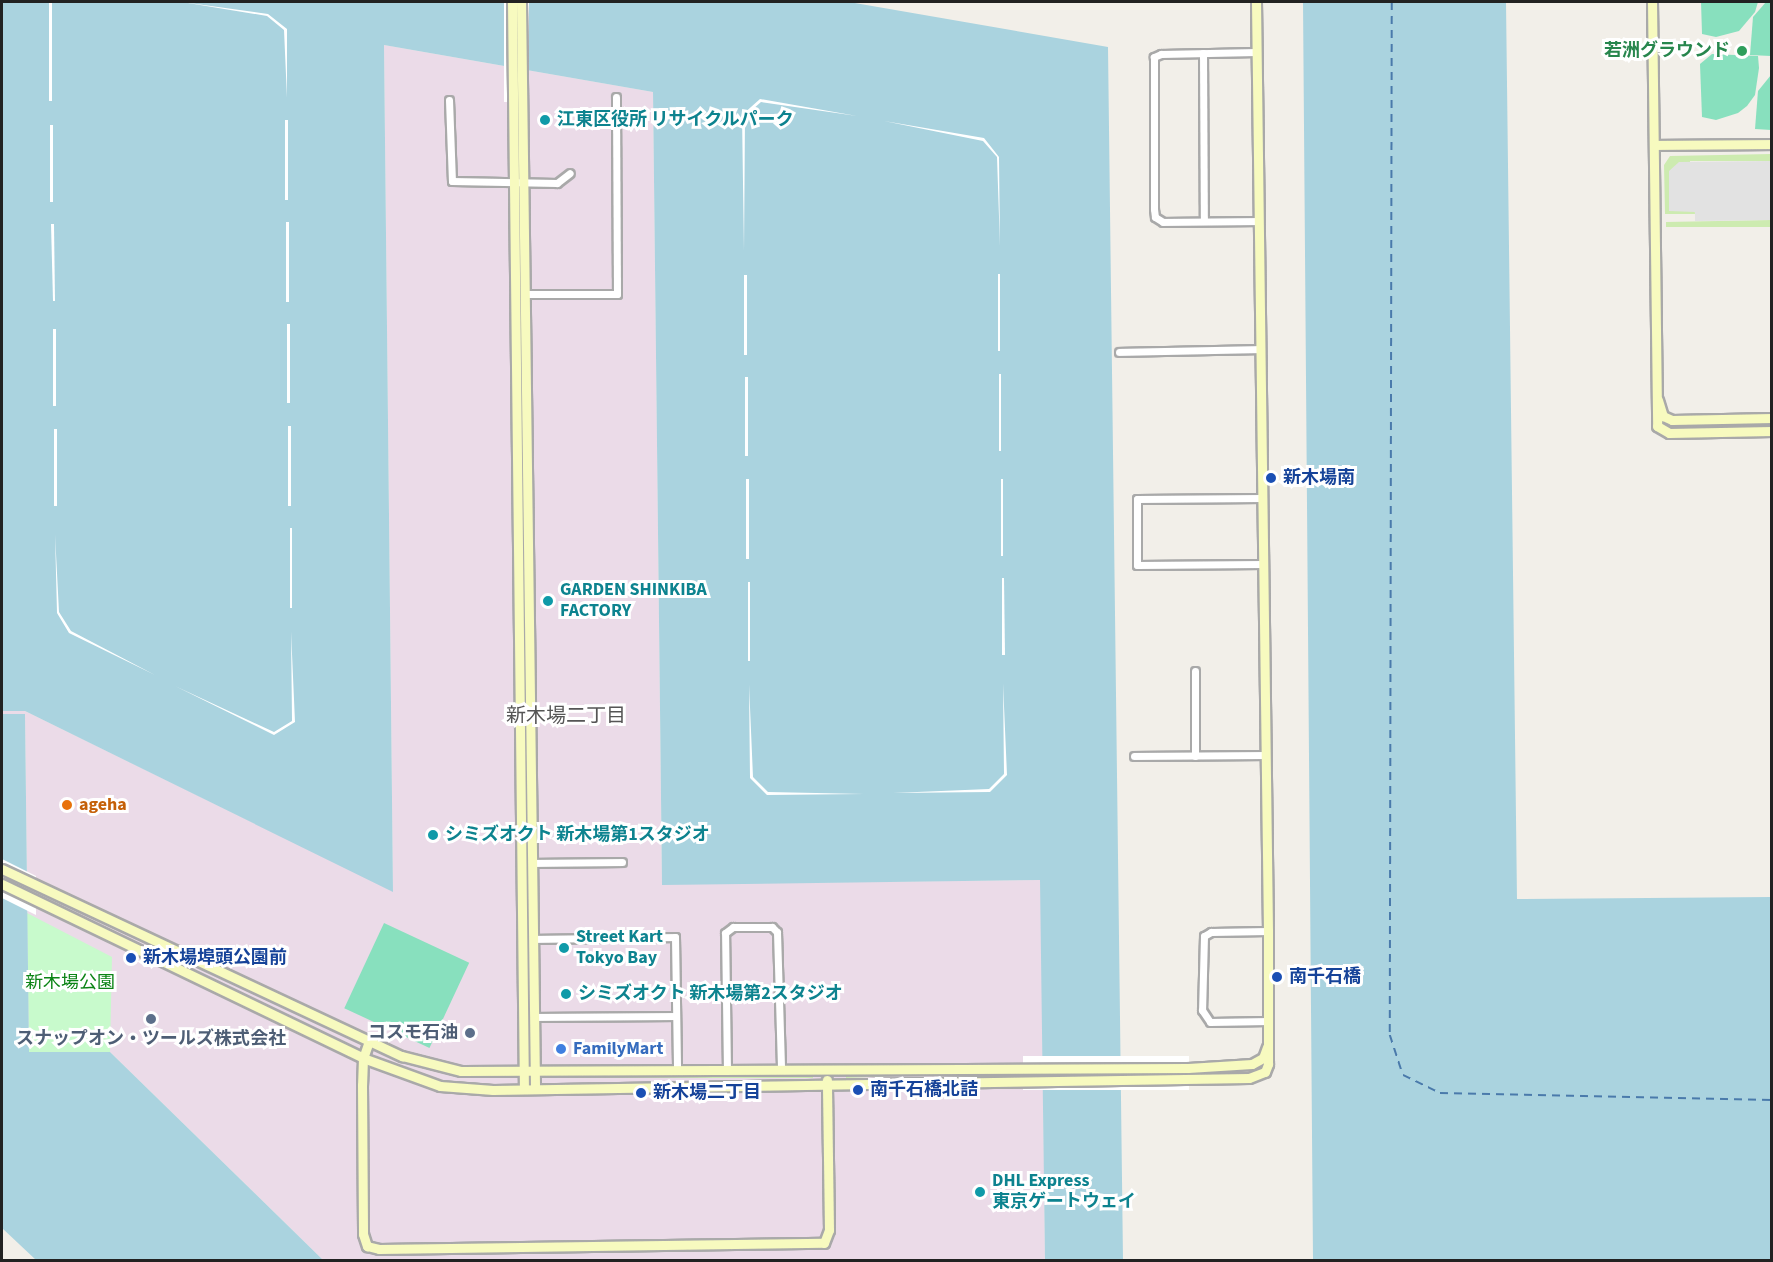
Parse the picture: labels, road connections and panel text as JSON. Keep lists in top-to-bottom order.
{
  "districts": ["新木場二丁目"],
  "parks": ["新木場公園"],
  "places": [
    "若洲グラウンド",
    "江東区役所 リサイクルパーク",
    "新木場南",
    "GARDEN SHINKIBA FACTORY",
    "ageha",
    "シミズオクト 新木場第1スタジオ",
    "Street Kart Tokyo Bay",
    "新木場埠頭公園前",
    "南千石橋",
    "シミズオクト 新木場第2スタジオ",
    "スナップオン・ツールズ株式会社",
    "コスモ石油",
    "FamilyMart",
    "南千石橋北詰",
    "新木場二丁目",
    "DHL Express 東京ゲートウェイ"
  ]
}
